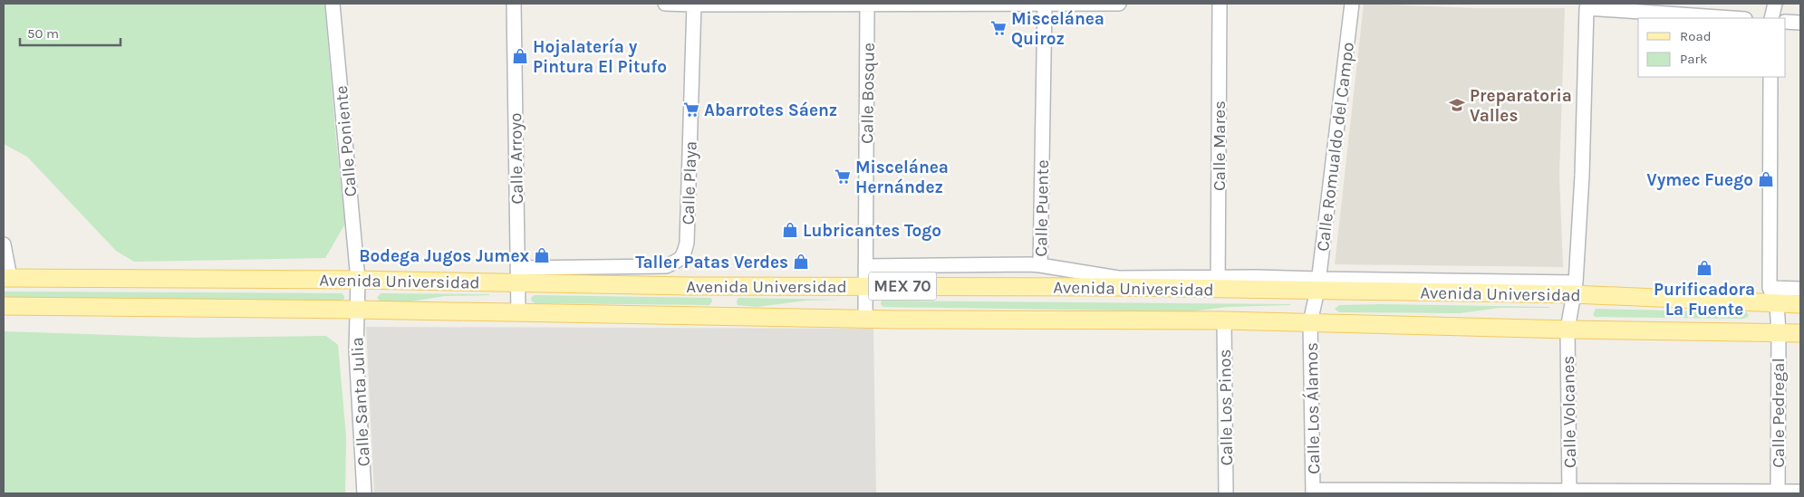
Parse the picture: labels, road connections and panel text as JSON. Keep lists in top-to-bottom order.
{
  "streets": {
    "main road": ["Avenida Universidad", "MEX 70"],
    "street": [
      "Calle Bosque",
      "Calle Poniente",
      "Calle Mares",
      "Calle Romualdo del Campo",
      "Calle Arroyo",
      "Calle Playa",
      "Calle Puente",
      "Calle Santa Julia",
      "Calle Los Pinos",
      "Calle Los Álamos",
      "Calle Volcanes",
      "Calle Pedregal"
    ]
  },
  "crossings": [
    ["Calle Bosque", "Calle Puente"],
    ["Calle Bosque", "Avenida Universidad"],
    ["Calle Poniente", "Avenida Universidad"],
    ["Calle Poniente", "Calle Santa Julia"],
    ["Calle Mares", "Avenida Universidad"],
    ["Calle Romualdo del Campo", "Avenida Universidad"],
    ["Calle Romualdo del Campo", "Calle Los Álamos"],
    ["Calle Arroyo", "Calle Playa"],
    ["Calle Arroyo", "Avenida Universidad"],
    ["Calle Playa", "Avenida Universidad"],
    ["Avenida Universidad", "Calle Santa Julia"],
    ["Avenida Universidad", "Calle Los Pinos"],
    ["Avenida Universidad", "Calle Los Álamos"],
    ["Avenida Universidad", "Calle Volcanes"],
    ["Avenida Universidad", "Calle Pedregal"]
  ],
  "places": {
    "supermarket": ["Miscelánea Quiroz", "Abarrotes Sáenz", "Miscelánea Hernández"],
    "shop": [
      "Hojalatería y Pintura El Pitufo",
      "Vymec Fuego",
      "Lubricantes Togo",
      "Bodega Jugos Jumex",
      "Taller Patas Verdes",
      "Purificadora La Fuente"
    ],
    "school or university": ["Preparatoria Valles"]
  },
  "legend": ["Road", "Park"],
  "scale_bar": "50 m"
}
